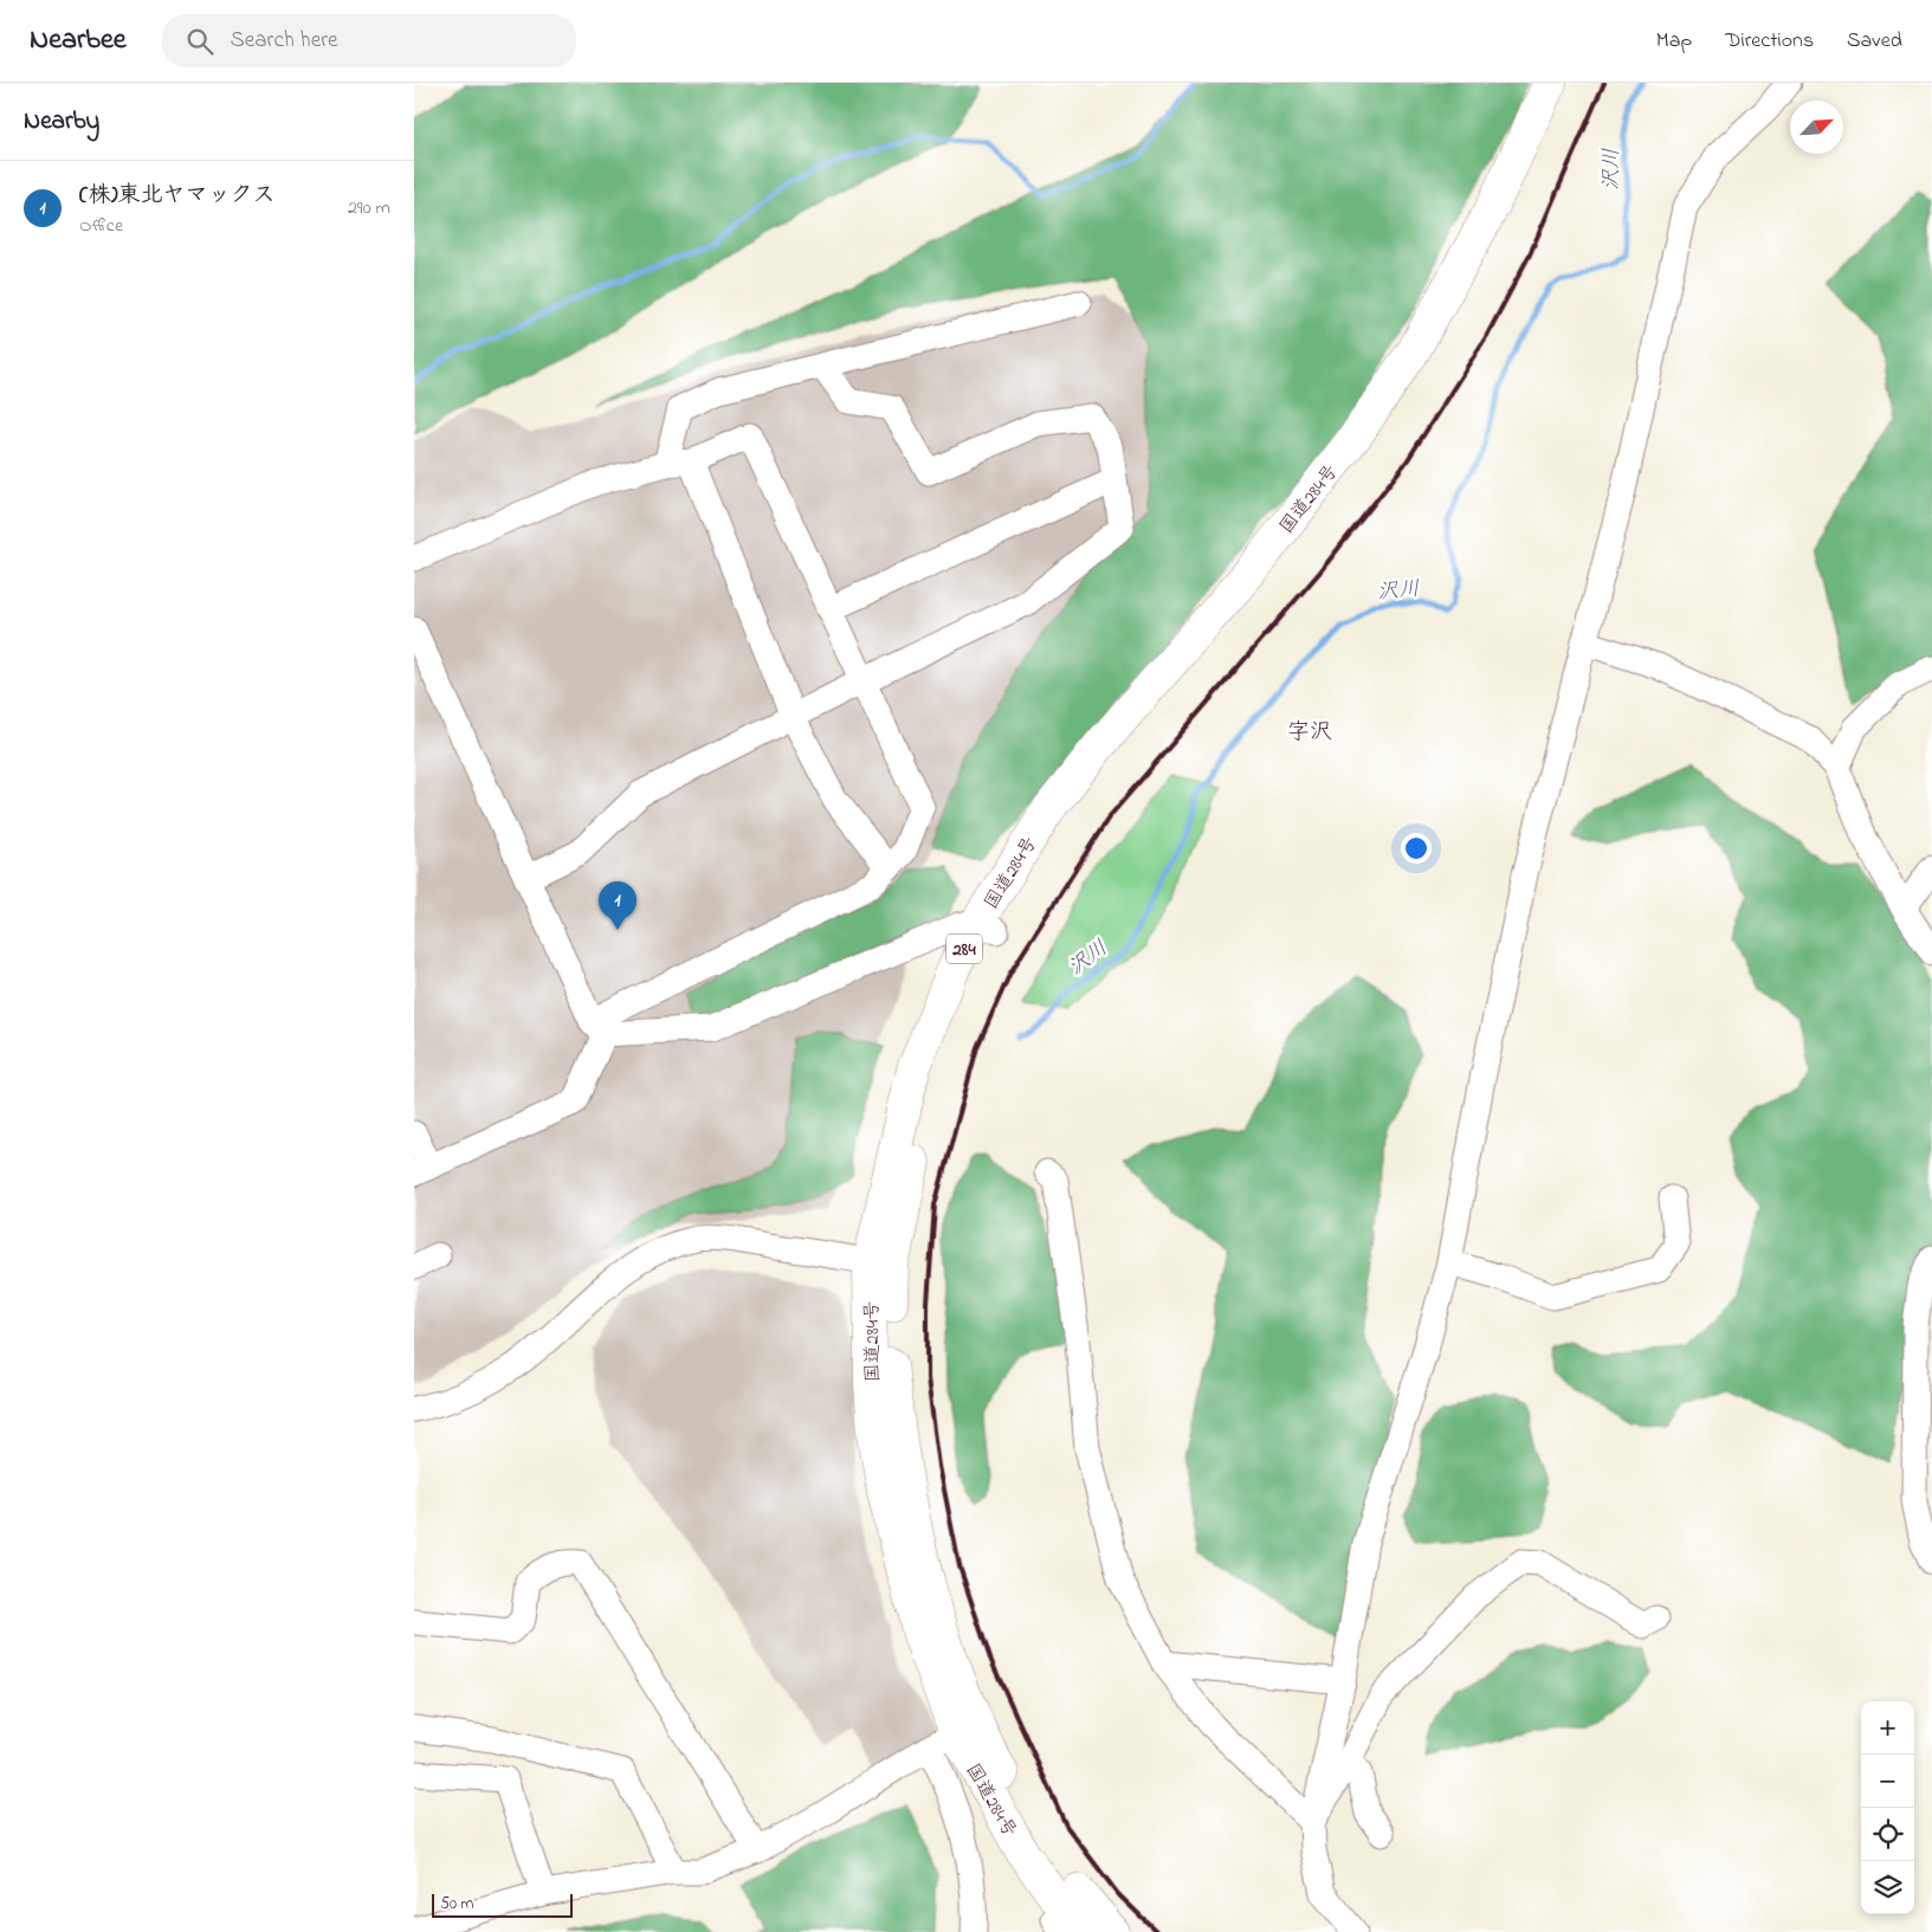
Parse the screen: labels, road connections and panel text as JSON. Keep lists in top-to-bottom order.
{
  "streets": {
    "highway": ["国道284号", "284"]
  },
  "districts": ["字沢"],
  "water": ["沢川"],
  "scale_bar": "50 m",
  "north": "top right",
  "page": {
    "header": "Nearbee",
    "search": "Search here",
    "nav": ["Map", "Directions", "Saved"],
    "heading": "Nearby",
    "list": [
      {
        "mark": "1",
        "name": "(株)東北ヤマックス",
        "note": "Office",
        "value": "290 m"
      }
    ],
    "pins": "1",
    "map_buttons": ["+", "−"],
    "scale": "50 m"
  }
}
